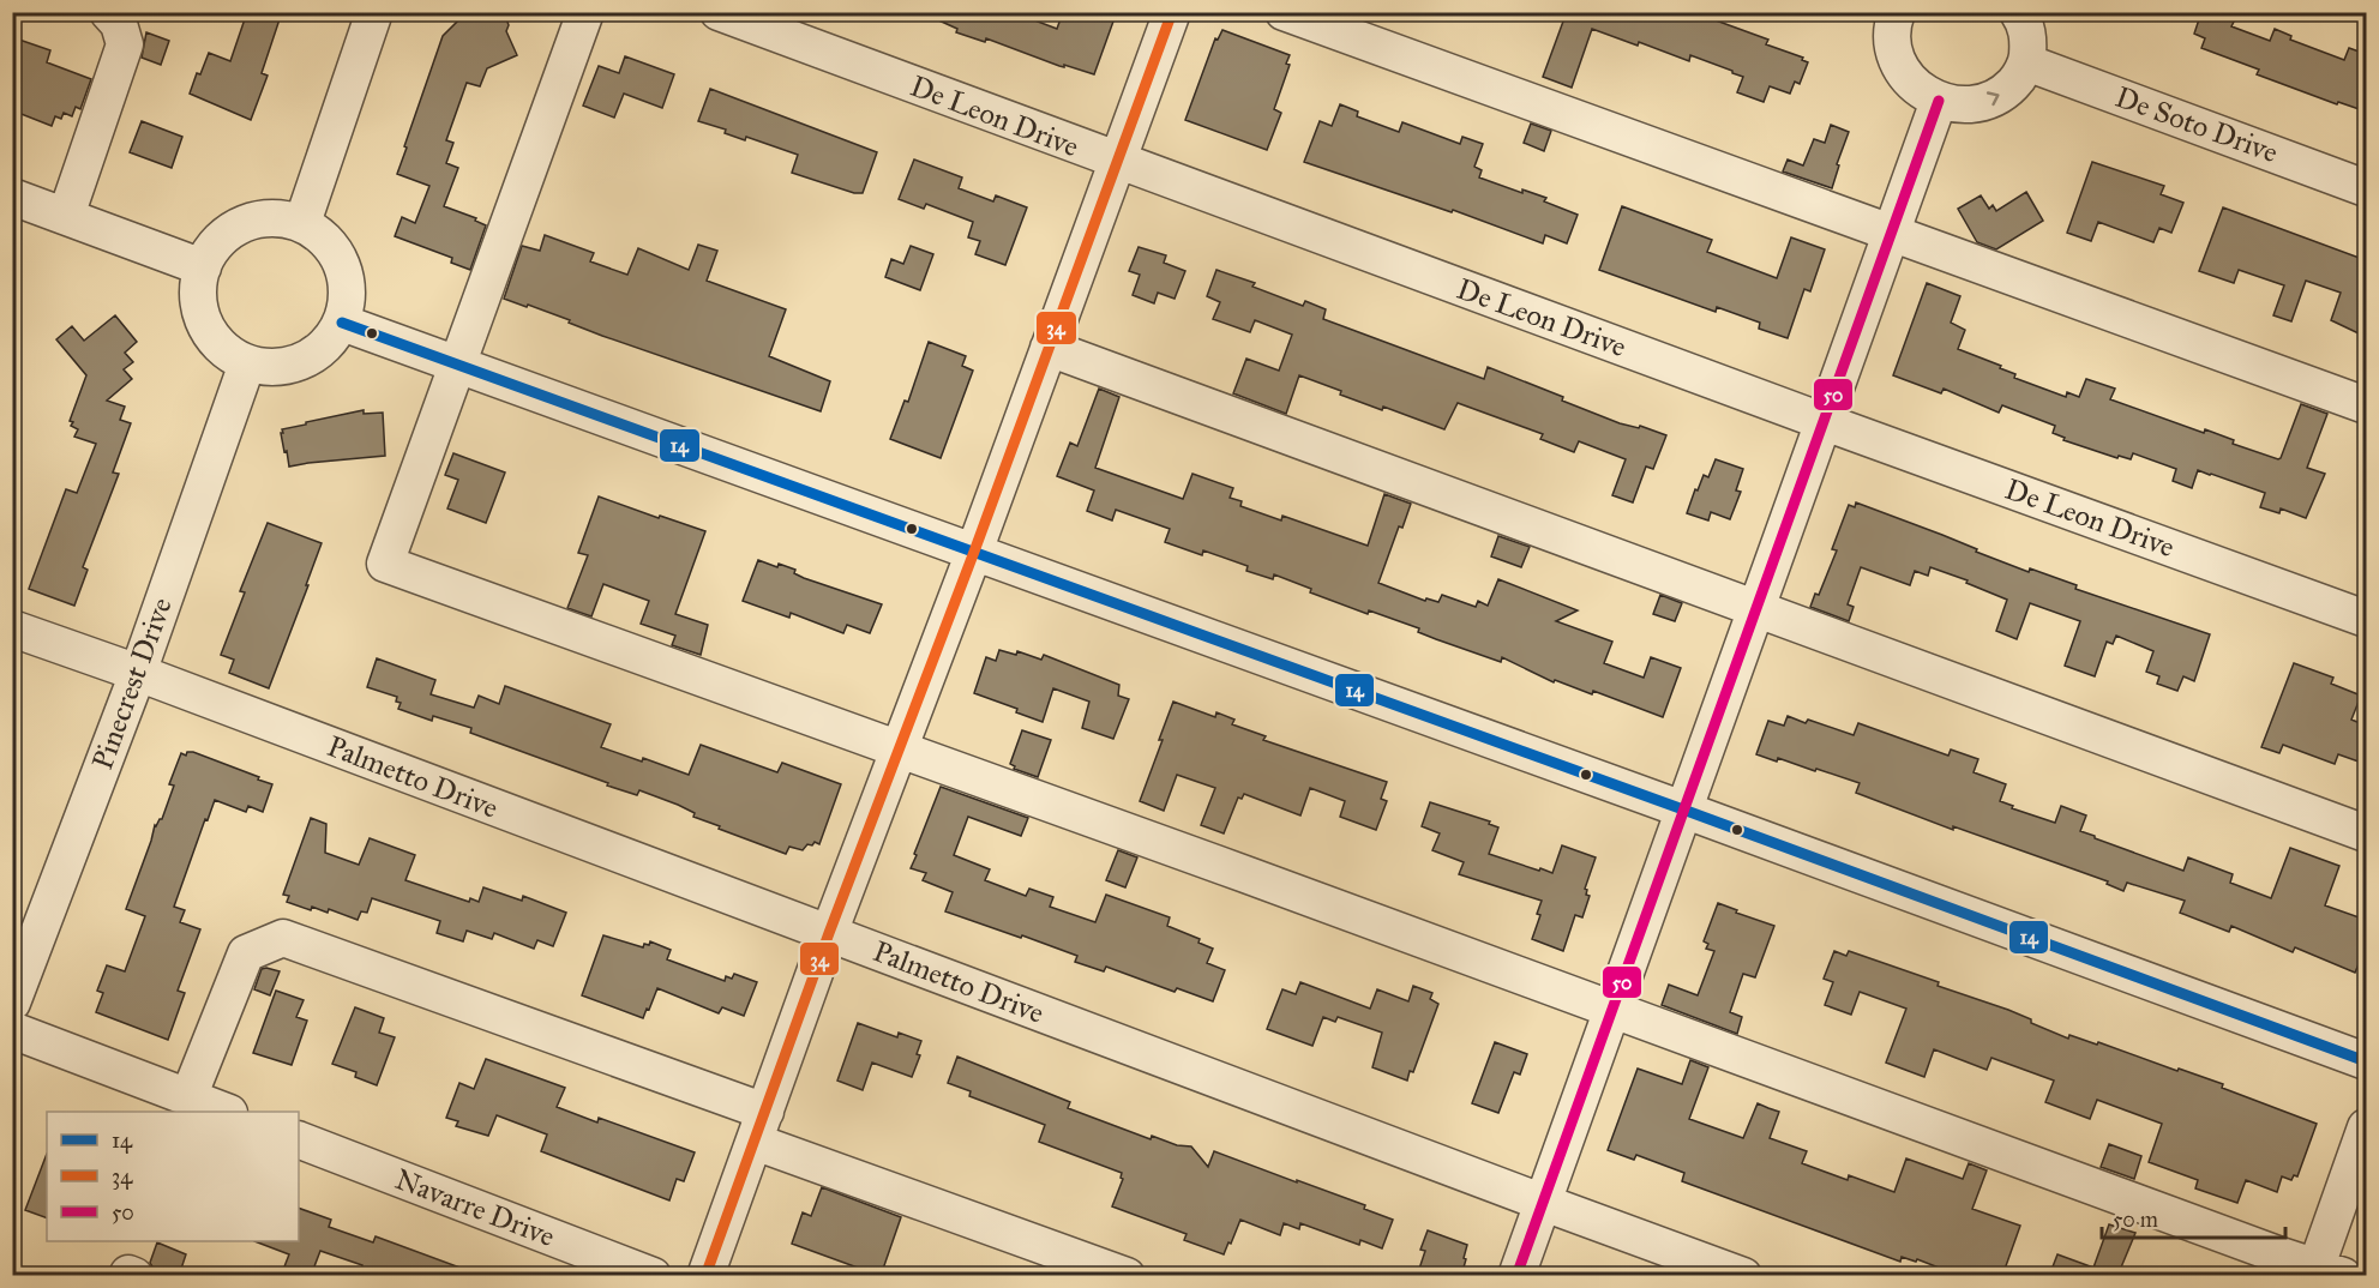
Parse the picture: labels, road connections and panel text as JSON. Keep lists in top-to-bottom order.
{
  "streets": {
    "street": [
      "De Leon Drive",
      "De Soto Drive",
      "Pinecrest Drive",
      "Palmetto Drive",
      "Navarre Drive"
    ]
  },
  "crossings": [
    ["Pinecrest Drive", "Palmetto Drive"]
  ],
  "lines": ["transit line 34", "transit line 50", "transit line 14"],
  "legend": ["14", "34", "50"],
  "scale_bar": "50 m"
}
